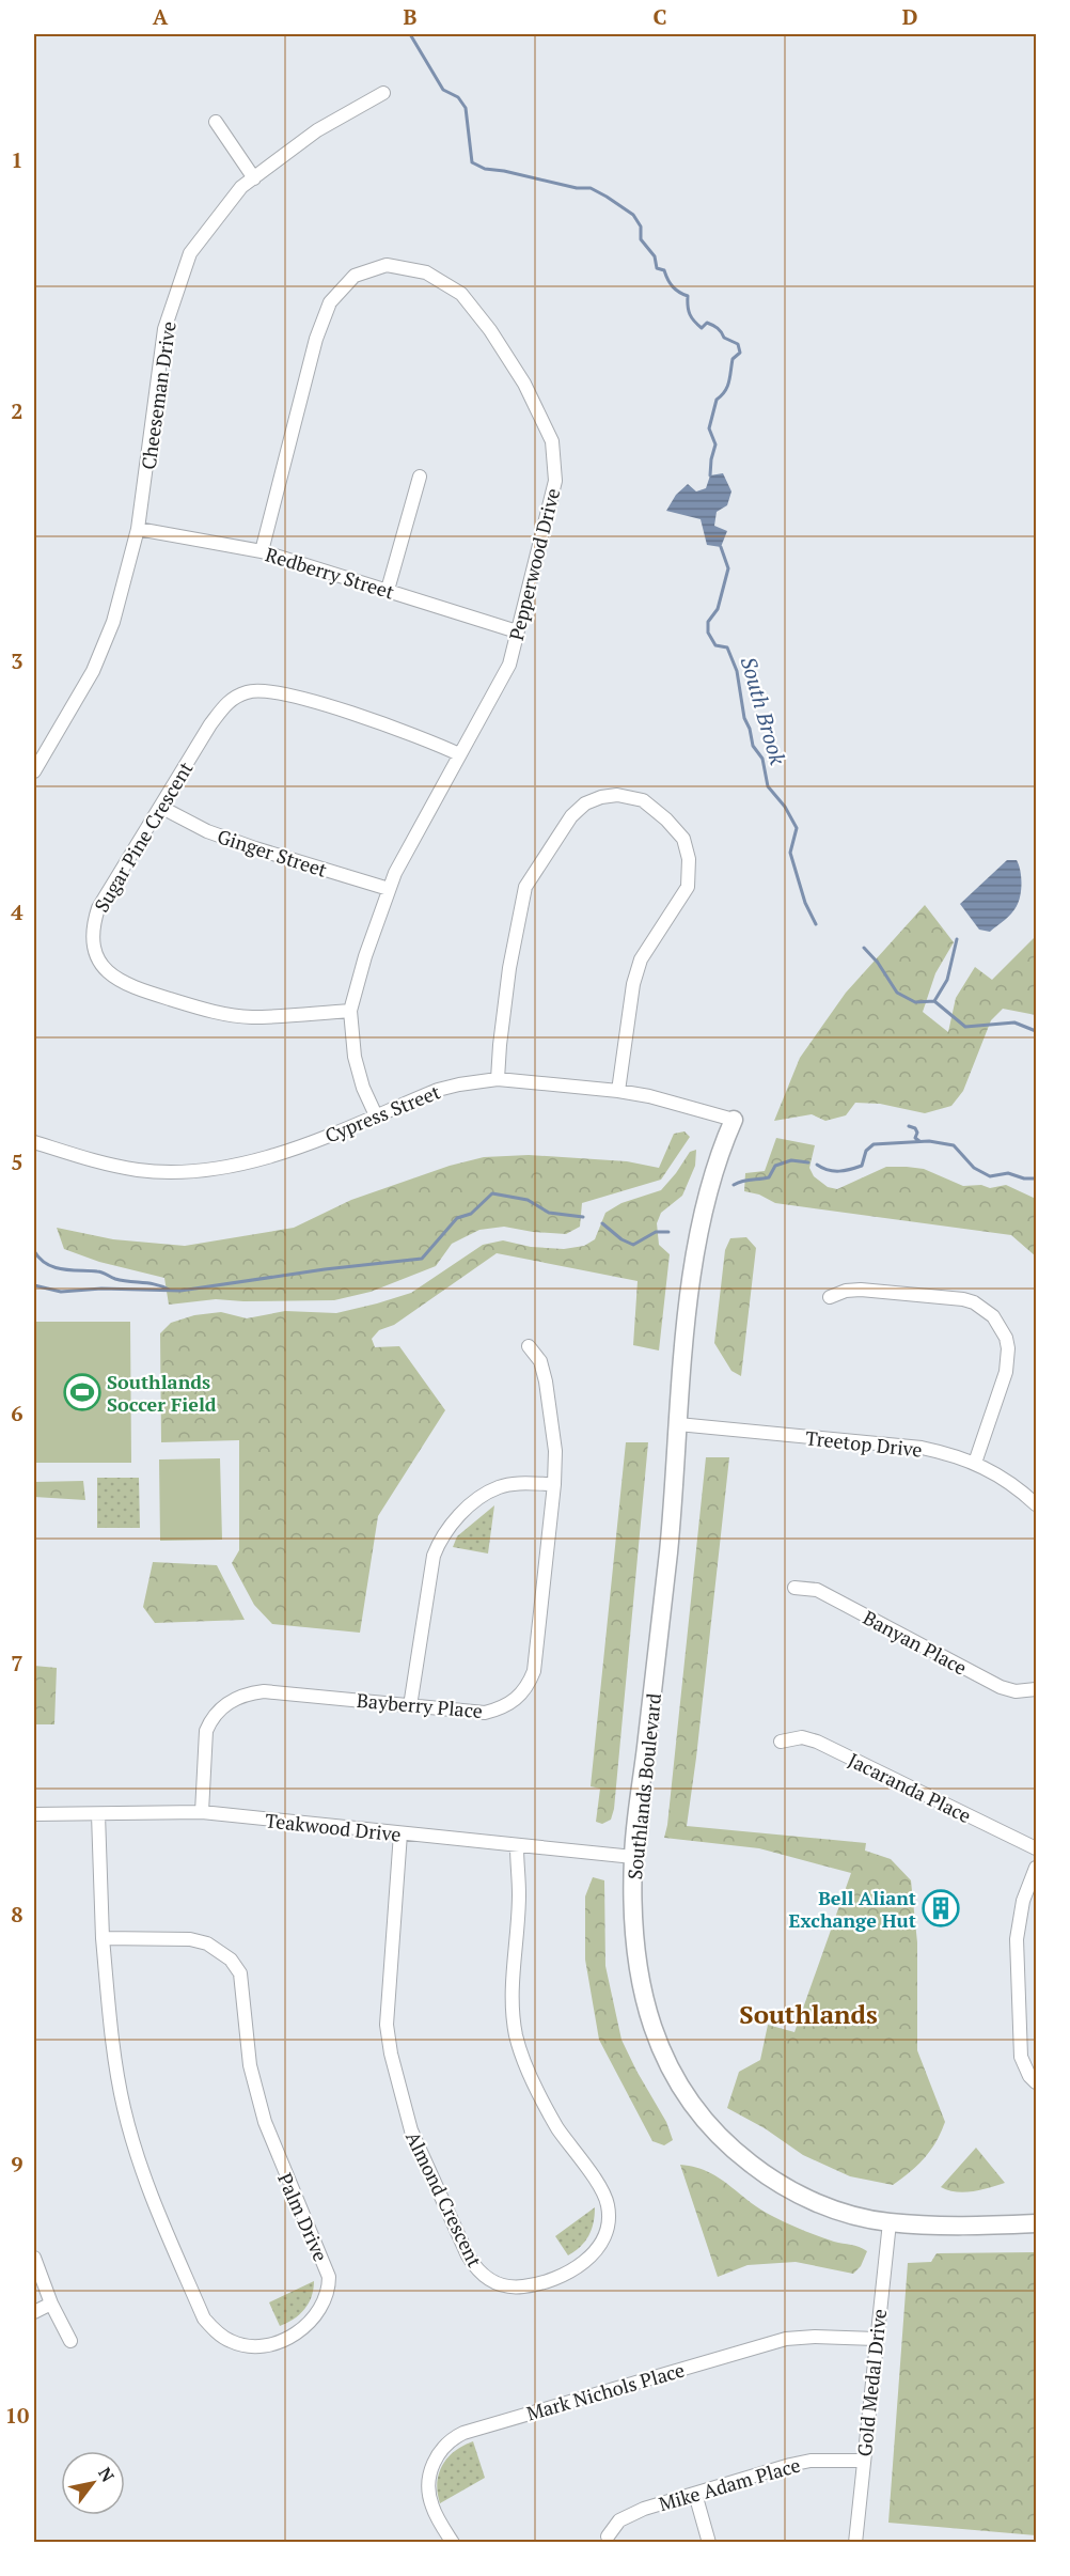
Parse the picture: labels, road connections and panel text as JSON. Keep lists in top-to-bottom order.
{
  "streets": {
    "main road": ["Southlands Boulevard"],
    "street": [
      "Cheeseman Drive",
      "Pepperwood Drive",
      "Redberry Street",
      "Sugar Pine Crescent",
      "Ginger Street",
      "Cypress Street",
      "Treetop Drive",
      "Banyan Place",
      "Bayberry Place",
      "Jacaranda Place",
      "Teakwood Drive",
      "Almond Crescent",
      "Palm Drive",
      "Gold Medal Drive",
      "Mark Nichols Place",
      "Mike Adam Place"
    ]
  },
  "crossings": [
    ["Cheeseman Drive", "Redberry Street"],
    ["Pepperwood Drive", "Redberry Street"],
    ["Pepperwood Drive", "Sugar Pine Crescent"],
    ["Pepperwood Drive", "Ginger Street"],
    ["Pepperwood Drive", "Cypress Street"],
    ["Sugar Pine Crescent", "Ginger Street"],
    ["Cypress Street", "Southlands Boulevard"],
    ["Treetop Drive", "Southlands Boulevard"],
    ["Bayberry Place", "Teakwood Drive"],
    ["Southlands Boulevard", "Teakwood Drive"],
    ["Southlands Boulevard", "Gold Medal Drive"],
    ["Teakwood Drive", "Almond Crescent"],
    ["Teakwood Drive", "Palm Drive"],
    ["Gold Medal Drive", "Mark Nichols Place"],
    ["Gold Medal Drive", "Mike Adam Place"]
  ],
  "districts": ["Southlands"],
  "water": ["South Brook"],
  "places": {
    "sports": ["Southlands Soccer Field"],
    "building": ["Bell Aliant Exchange Hut"]
  },
  "north": "top right",
  "grid": {
    "columns": [
      "A",
      "B",
      "C",
      "D"
    ],
    "rows": [
      "1",
      "2",
      "3",
      "4",
      "5",
      "6",
      "7",
      "8",
      "9",
      "10"
    ]
  }
}
